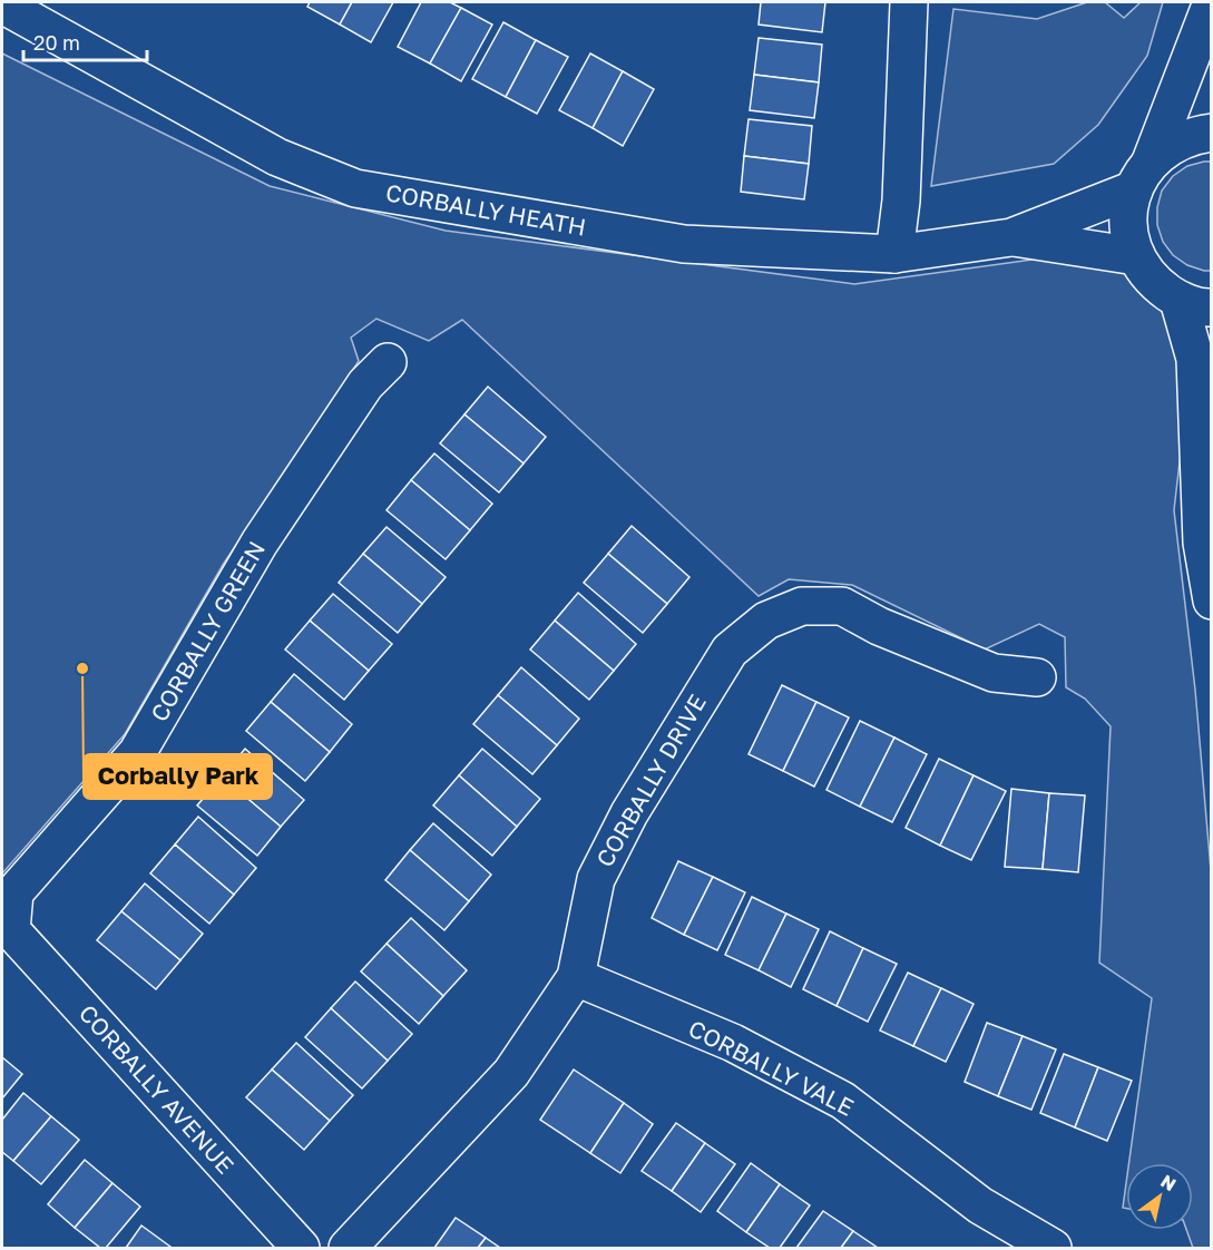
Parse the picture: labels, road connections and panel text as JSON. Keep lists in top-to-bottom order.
{
  "streets": {
    "street": [
      "CORBALLY HEATH",
      "CORBALLY GREEN",
      "CORBALLY DRIVE",
      "CORBALLY VALE",
      "CORBALLY AVENUE"
    ]
  },
  "crossings": [
    ["CORBALLY GREEN", "CORBALLY AVENUE"],
    ["CORBALLY DRIVE", "CORBALLY VALE"]
  ],
  "places": ["Corbally Park"],
  "scale_bar": "20 m",
  "north": "top right"
}
